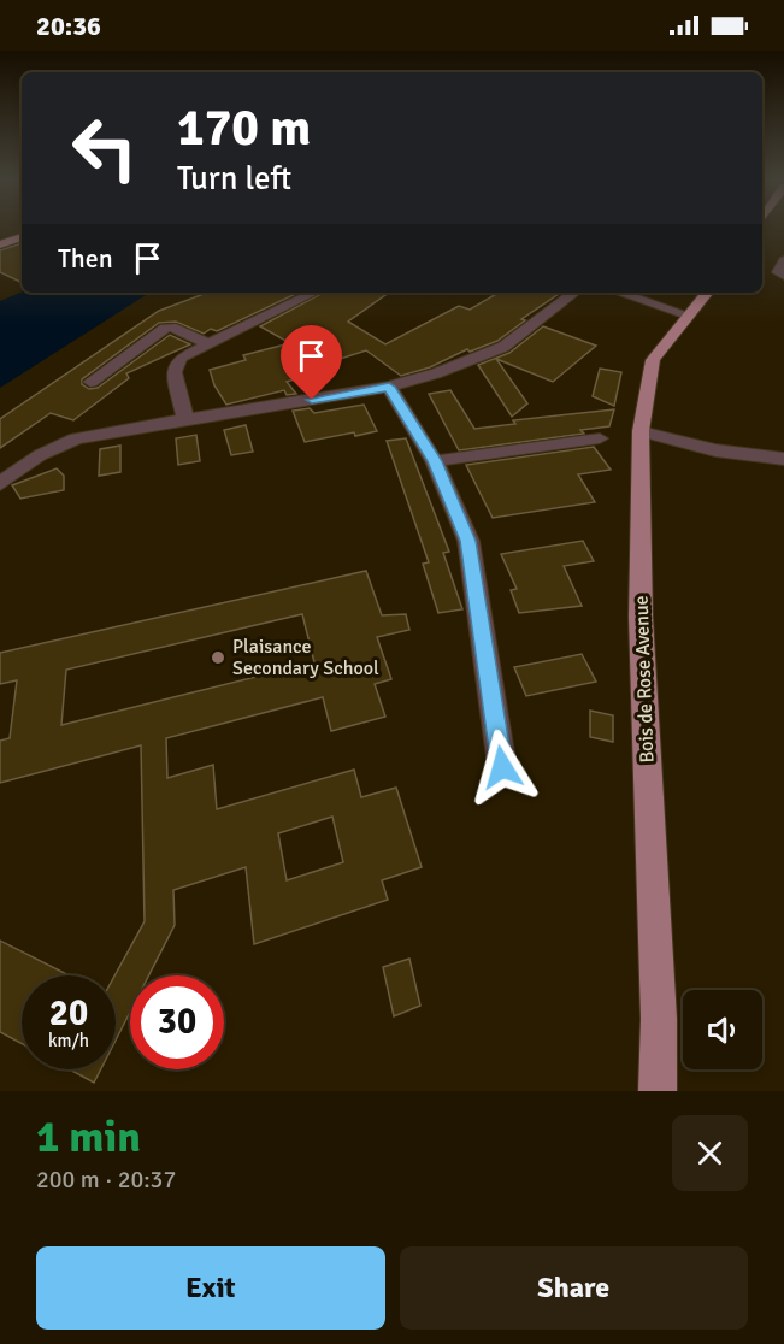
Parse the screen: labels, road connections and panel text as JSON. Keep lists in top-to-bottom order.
{
  "streets": {
    "main road": ["Bois de Rose Avenue"]
  },
  "places": ["Plaisance Secondary School"],
  "page": {
    "status": "20:36",
    "turn": ["170 m", "Turn left"],
    "then": "Then",
    "speed": "20 km/h",
    "limit": "30",
    "heading": ["1 min", "200 m · 20:37"],
    "buttons": ["Exit", "Share"]
  }
}
